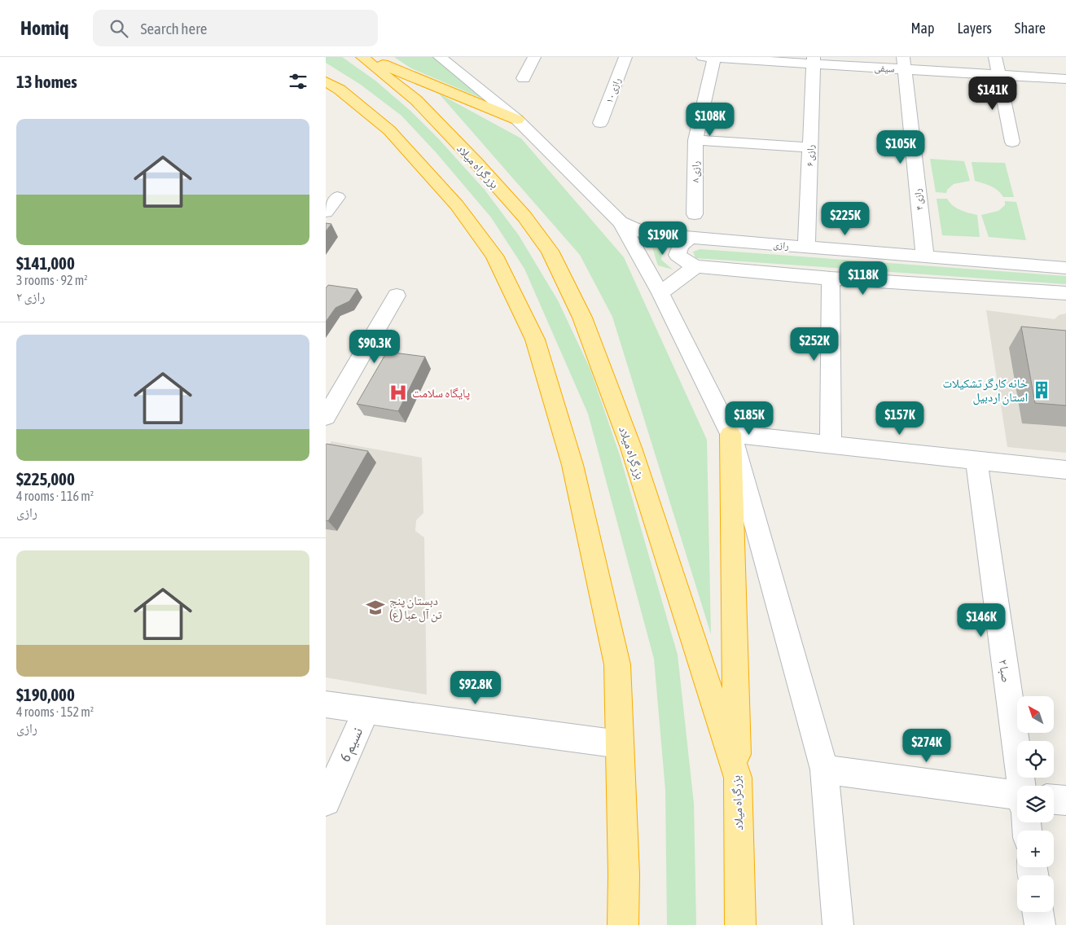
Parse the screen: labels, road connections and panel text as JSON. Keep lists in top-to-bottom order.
{
  "streets": {
    "highway": ["بزرگراه میلاد"],
    "street": [
      "سیفی",
      "رازی ۱۰",
      "رازی ۶",
      "رازی ۸",
      "رازی ۴",
      "رازی",
      "صبا ۲",
      "نسیم 6"
    ]
  },
  "crossings": [
    ["سیفی", "رازی ۶"],
    ["سیفی", "رازی ۸"],
    ["سیفی", "رازی ۴"],
    ["رازی ۶", "رازی"],
    ["رازی ۴", "رازی"]
  ],
  "places": {
    "building": ["خانه کارگر تشکیلات استان اردبیل"],
    "hospital": ["پایگاه سلامت"],
    "school or university": ["دبستان پنج تن آل عبا (ع)"]
  },
  "north": "top left",
  "page": {
    "header": "Homiq",
    "search": "Search here",
    "nav": ["Map", "Layers", "Share"],
    "heading": "13 homes",
    "price": [
      "$141K",
      "$108K",
      "$105K",
      "$225K",
      "$190K",
      "$118K",
      "$252K",
      "$90.3K",
      "$185K",
      "$157K",
      "$146K",
      "$92.8K",
      "$274K"
    ],
    "list": [
      {
        "name": "$141,000",
        "note": "3 rooms · 92 m² · رازی ۲"
      },
      {
        "name": "$225,000",
        "note": "4 rooms · 116 m² · رازی"
      },
      {
        "name": "$190,000",
        "note": "4 rooms · 152 m² · رازی"
      }
    ],
    "map_buttons": ["+", "−"]
  }
}
